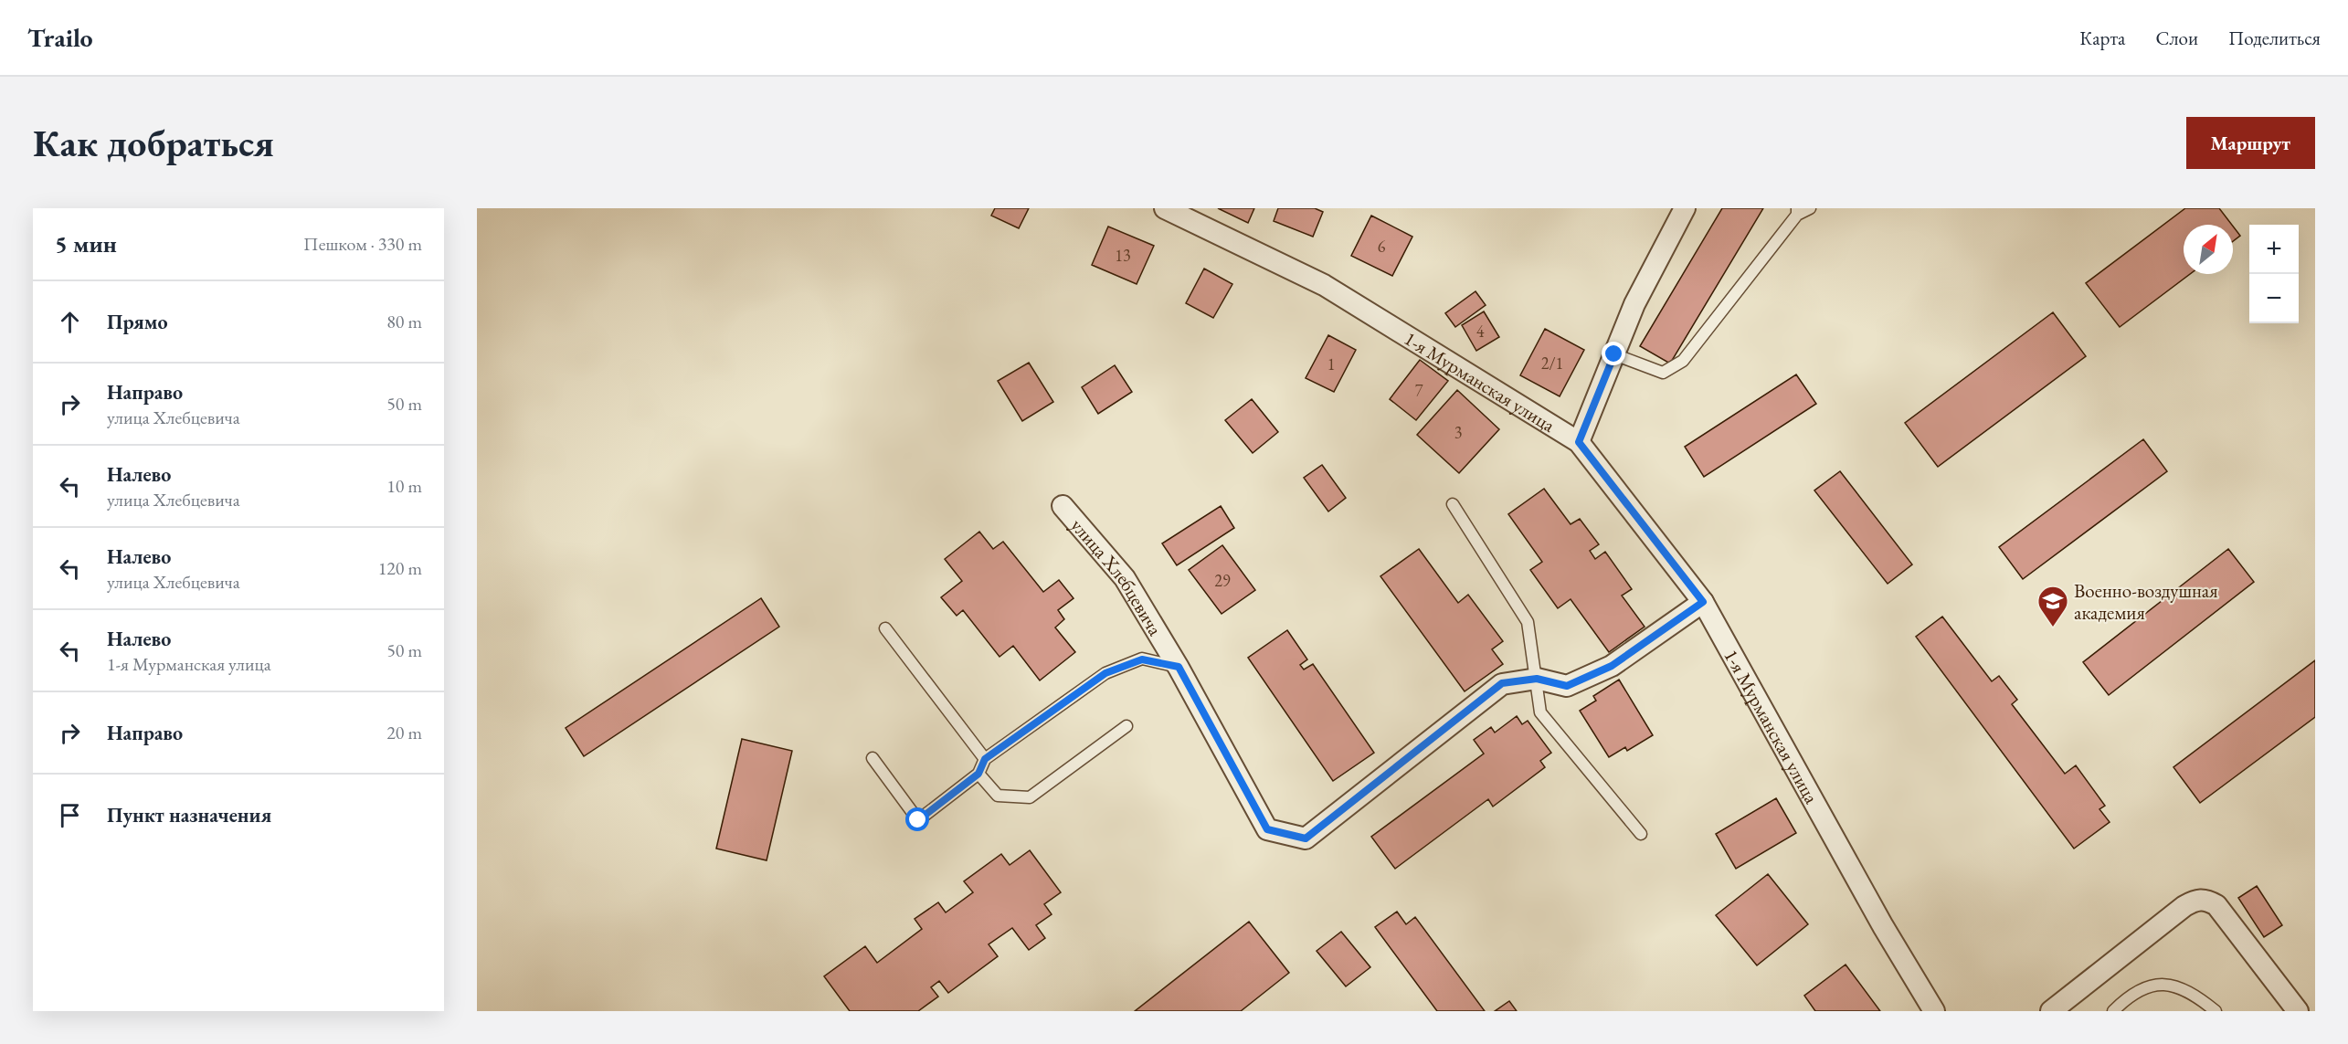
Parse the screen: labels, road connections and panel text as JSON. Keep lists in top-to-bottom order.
{
  "streets": {
    "street": ["1-я Мурманская улица", "улица Хлебцевича"]
  },
  "crossings": [
    ["1-я Мурманская улица", "улица Хлебцевича"]
  ],
  "places": {
    "school or university": ["Военно-воздушная академия"]
  },
  "house_numbers": [
    "6",
    "13",
    "4",
    "2/1",
    "1",
    "7",
    "3",
    "29"
  ],
  "north": "top right",
  "page": {
    "header": "Trailo",
    "nav": ["Карта", "Слои", "Поделиться"],
    "buttons": "Маршрут",
    "title": "Как добраться",
    "heading": ["5 мин", "Пешком · 330 m"],
    "map_buttons": ["+", "−"],
    "list": [
      ["Прямо", "80 m"],
      ["Направо", "улица Хлебцевича", "50 m"],
      ["Налево", "улица Хлебцевича", "10 m"],
      ["Налево", "улица Хлебцевича", "120 m"],
      ["Налево", "1-я Мурманская улица", "50 m"],
      ["Направо", "20 m"],
      "Пункт назначения"
    ]
  }
}
